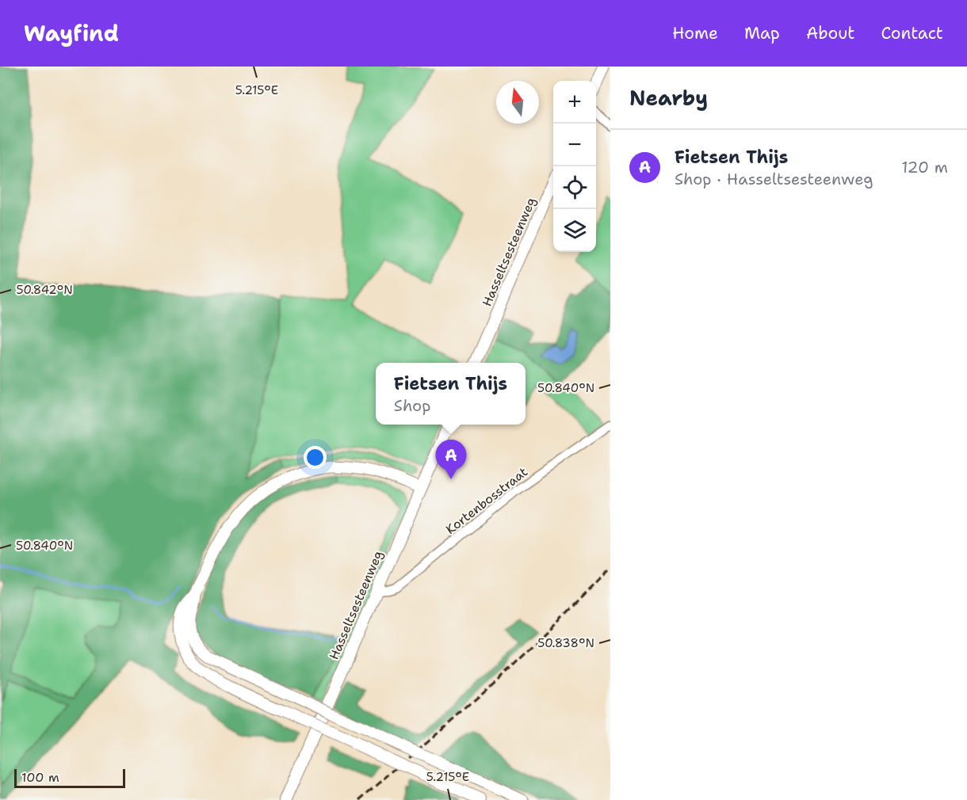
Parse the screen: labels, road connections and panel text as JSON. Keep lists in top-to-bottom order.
{
  "streets": {
    "main road": ["Hasseltsesteenweg"],
    "street": ["Kortenbosstraat"]
  },
  "crossings": [
    ["Hasseltsesteenweg", "Kortenbosstraat"]
  ],
  "scale_bar": "100 m",
  "north": "top",
  "page": {
    "header": "Wayfind",
    "nav": [
      "Home",
      "Map",
      "About",
      "Contact"
    ],
    "heading": "Nearby",
    "map_buttons": ["+", "−"],
    "list": [
      {
        "mark": "A",
        "name": "Fietsen Thijs",
        "note": "Shop · Hasseltsesteenweg",
        "value": "120 m"
      }
    ],
    "popup": ["Fietsen Thijs", "Shop"],
    "pins": "A",
    "scale": "100 m"
  },
  "coordinates": [
    "5.215°E",
    "50.842°N",
    "50.840°N",
    "50.838°N"
  ]
}
